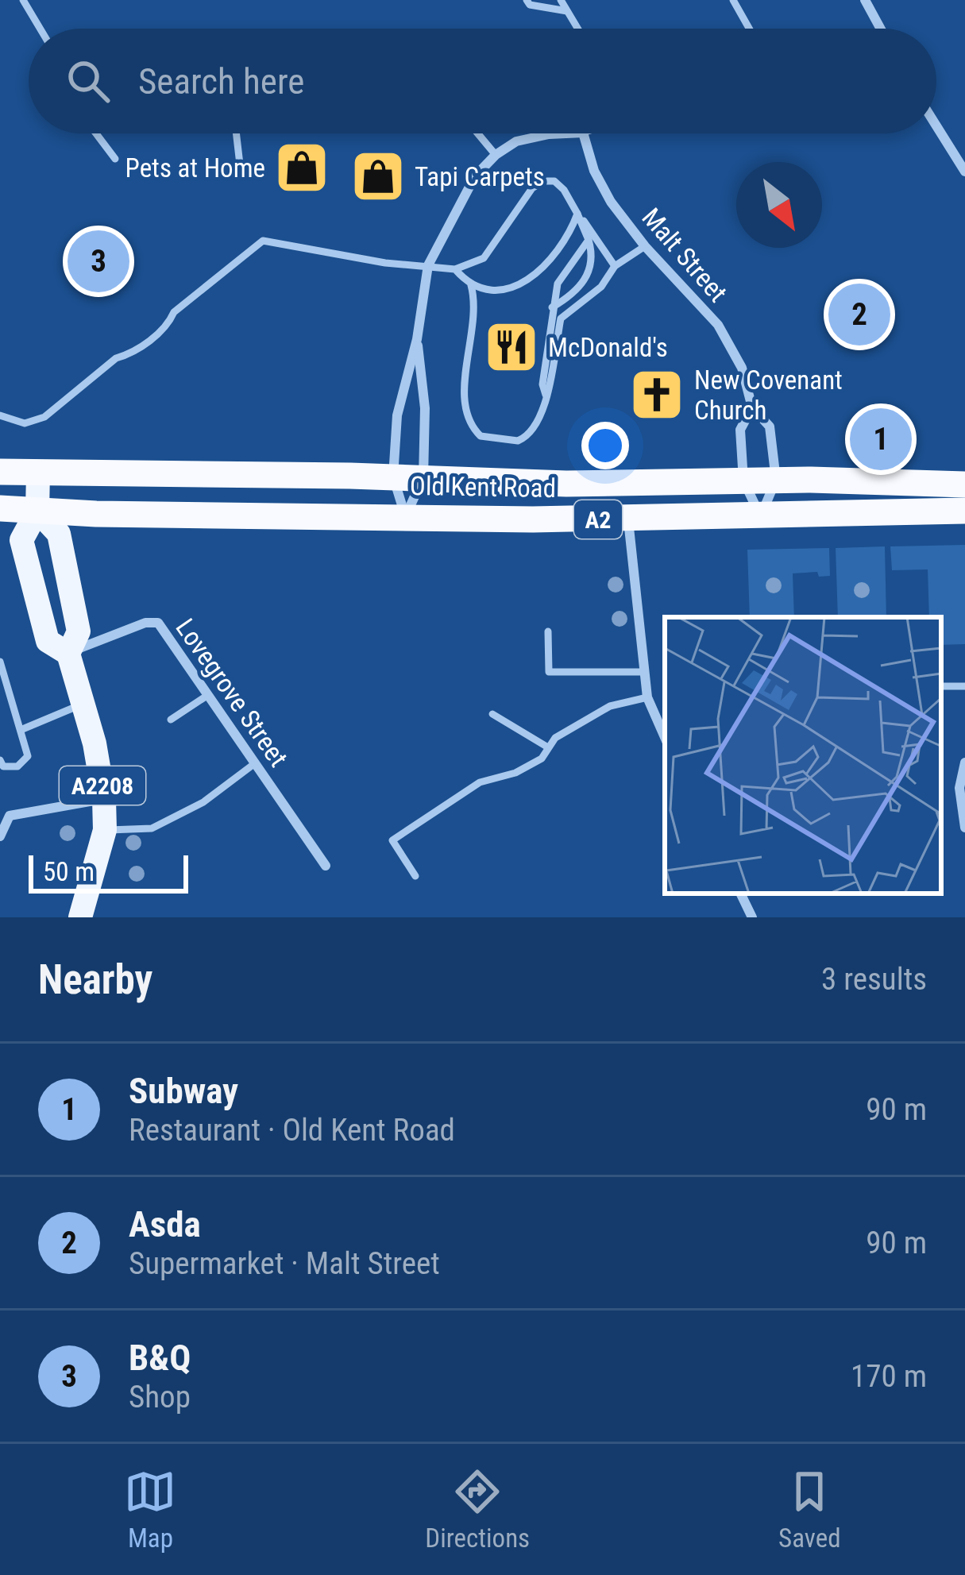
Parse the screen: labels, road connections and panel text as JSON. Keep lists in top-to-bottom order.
{
  "streets": {
    "highway": ["Old Kent Road", "A2"],
    "main road": ["A2208"],
    "street": ["Malt Street", "Lovegrove Street"]
  },
  "crossings": [
    ["Malt Street", "Old Kent Road"],
    ["Old Kent Road", "A2208"],
    ["Lovegrove Street", "A2208"]
  ],
  "places": {
    "shop": ["Pets at Home", "Tapi Carpets"],
    "restaurant": ["McDonald's"],
    "church": ["New Covenant Church"]
  },
  "scale_bar": "50 m",
  "north": "bottom right",
  "page": {
    "search": "Search here",
    "pins": ["3", "2", "1"],
    "scale": "50 m",
    "heading": ["Nearby", "3 results"],
    "list": [
      {
        "mark": "1",
        "name": "Subway",
        "note": "Restaurant · Old Kent Road",
        "value": "90 m"
      },
      {
        "mark": "2",
        "name": "Asda",
        "note": "Supermarket · Malt Street",
        "value": "90 m"
      },
      {
        "mark": "3",
        "name": "B&Q",
        "note": "Shop",
        "value": "170 m"
      }
    ],
    "nav": ["Map", "Directions", "Saved"]
  }
}
